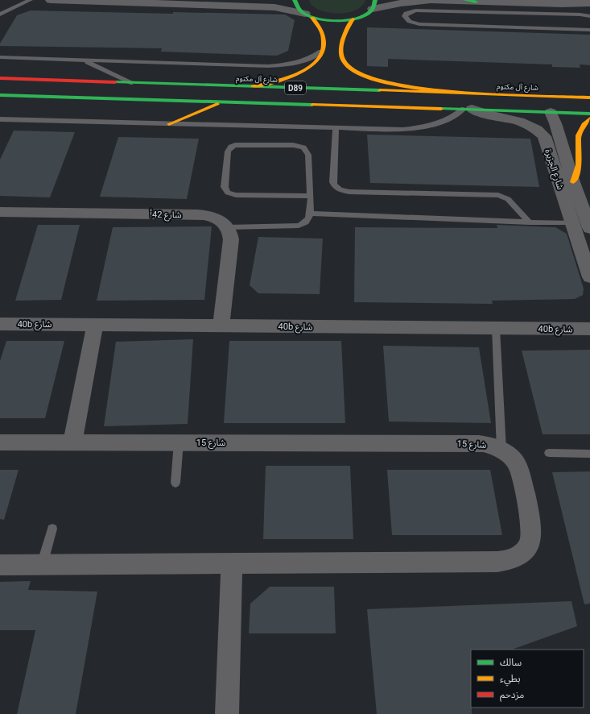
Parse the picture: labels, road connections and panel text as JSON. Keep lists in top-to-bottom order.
{
  "streets": {
    "main road": ["شارع آل مكتوم", "D89"],
    "street": [
      "شارع الجزيرة",
      "شارع 42أ",
      "40b شارع",
      "شارع 15"
    ]
  },
  "crossings": [
    ["D89", "شارع الجزيرة"]
  ],
  "legend": ["سالك", "بطيء", "مزدحم"]
}
